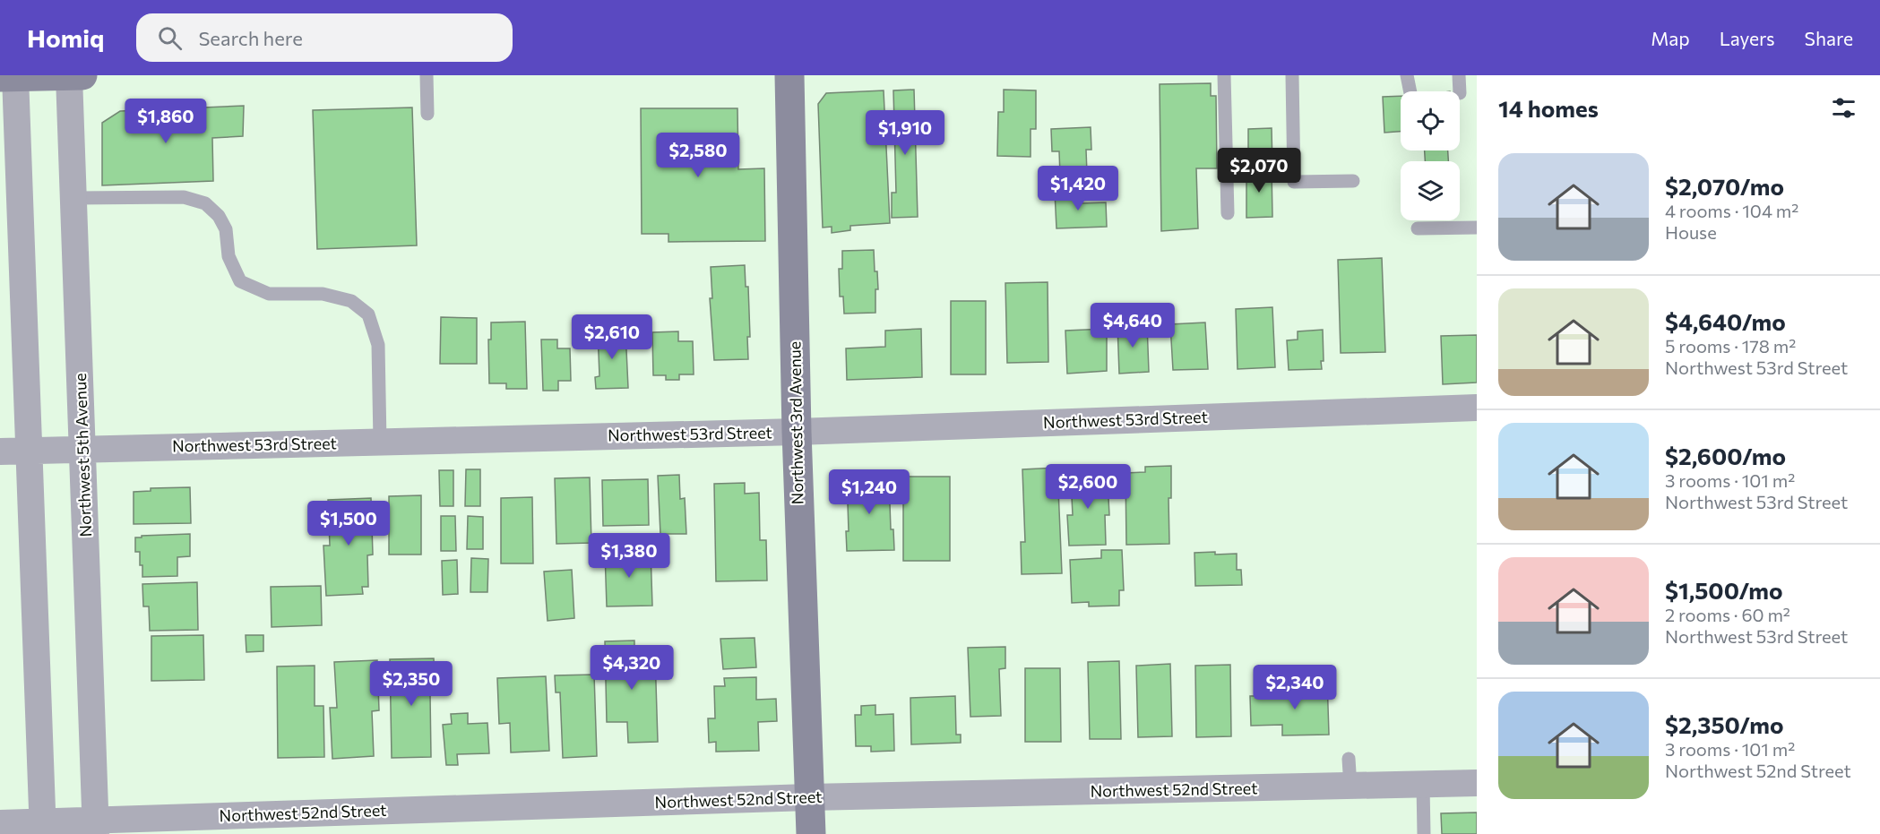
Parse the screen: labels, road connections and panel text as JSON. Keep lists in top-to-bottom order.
{
  "streets": {
    "street": [
      "Northwest 53rd Street",
      "Northwest 3rd Avenue",
      "Northwest 5th Avenue",
      "Northwest 52nd Street"
    ]
  },
  "crossings": [
    ["Northwest 53rd Street", "Northwest 3rd Avenue"],
    ["Northwest 53rd Street", "Northwest 5th Avenue"],
    ["Northwest 3rd Avenue", "Northwest 52nd Street"],
    ["Northwest 5th Avenue", "Northwest 52nd Street"]
  ],
  "page": {
    "header": "Homiq",
    "search": "Search here",
    "nav": ["Map", "Layers", "Share"],
    "heading": "14 homes",
    "price": [
      "$1,860",
      "$1,910",
      "$2,580",
      "$2,070",
      "$1,420",
      "$4,640",
      "$2,610",
      "$2,600",
      "$1,240",
      "$1,500",
      "$1,380",
      "$4,320",
      "$2,350",
      "$2,340"
    ],
    "list": [
      {
        "name": "$2,070/mo",
        "note": "4 rooms · 104 m² · House"
      },
      {
        "name": "$4,640/mo",
        "note": "5 rooms · 178 m² · Northwest 53rd Street"
      },
      {
        "name": "$2,600/mo",
        "note": "3 rooms · 101 m² · Northwest 53rd Street"
      },
      {
        "name": "$1,500/mo",
        "note": "2 rooms · 60 m² · Northwest 53rd Street"
      },
      {
        "name": "$2,350/mo",
        "note": "3 rooms · 101 m² · Northwest 52nd Street"
      }
    ]
  }
}
